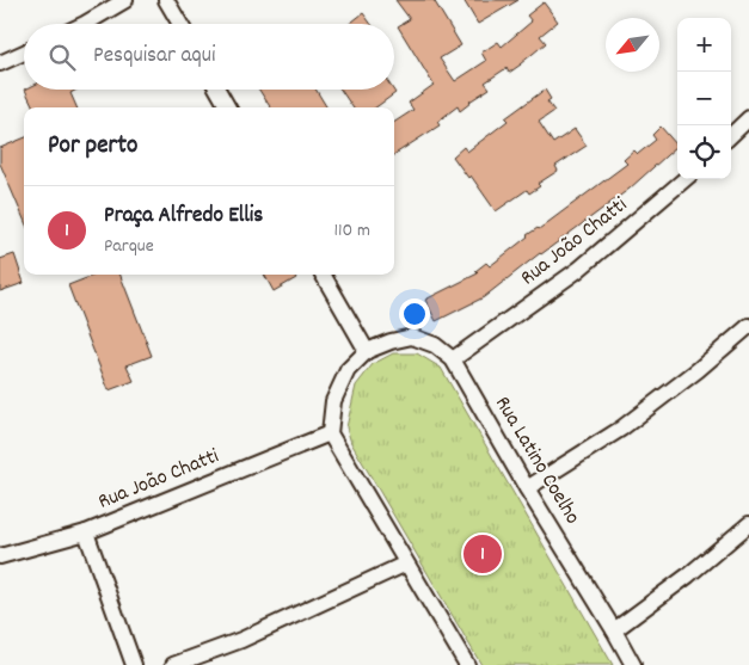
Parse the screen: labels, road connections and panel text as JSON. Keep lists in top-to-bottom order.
{
  "streets": {
    "street": ["Rua João Chatti", "Rua Latino Coelho"]
  },
  "crossings": [
    ["Rua João Chatti", "Rua Latino Coelho"]
  ],
  "north": "bottom left",
  "page": {
    "map_buttons": ["+", "−"],
    "search": "Pesquisar aqui",
    "heading": "Por perto",
    "list": [
      {
        "mark": "1",
        "name": "Praça Alfredo Ellis",
        "note": "Parque",
        "value": "110 m"
      }
    ],
    "pins": "1"
  }
}
